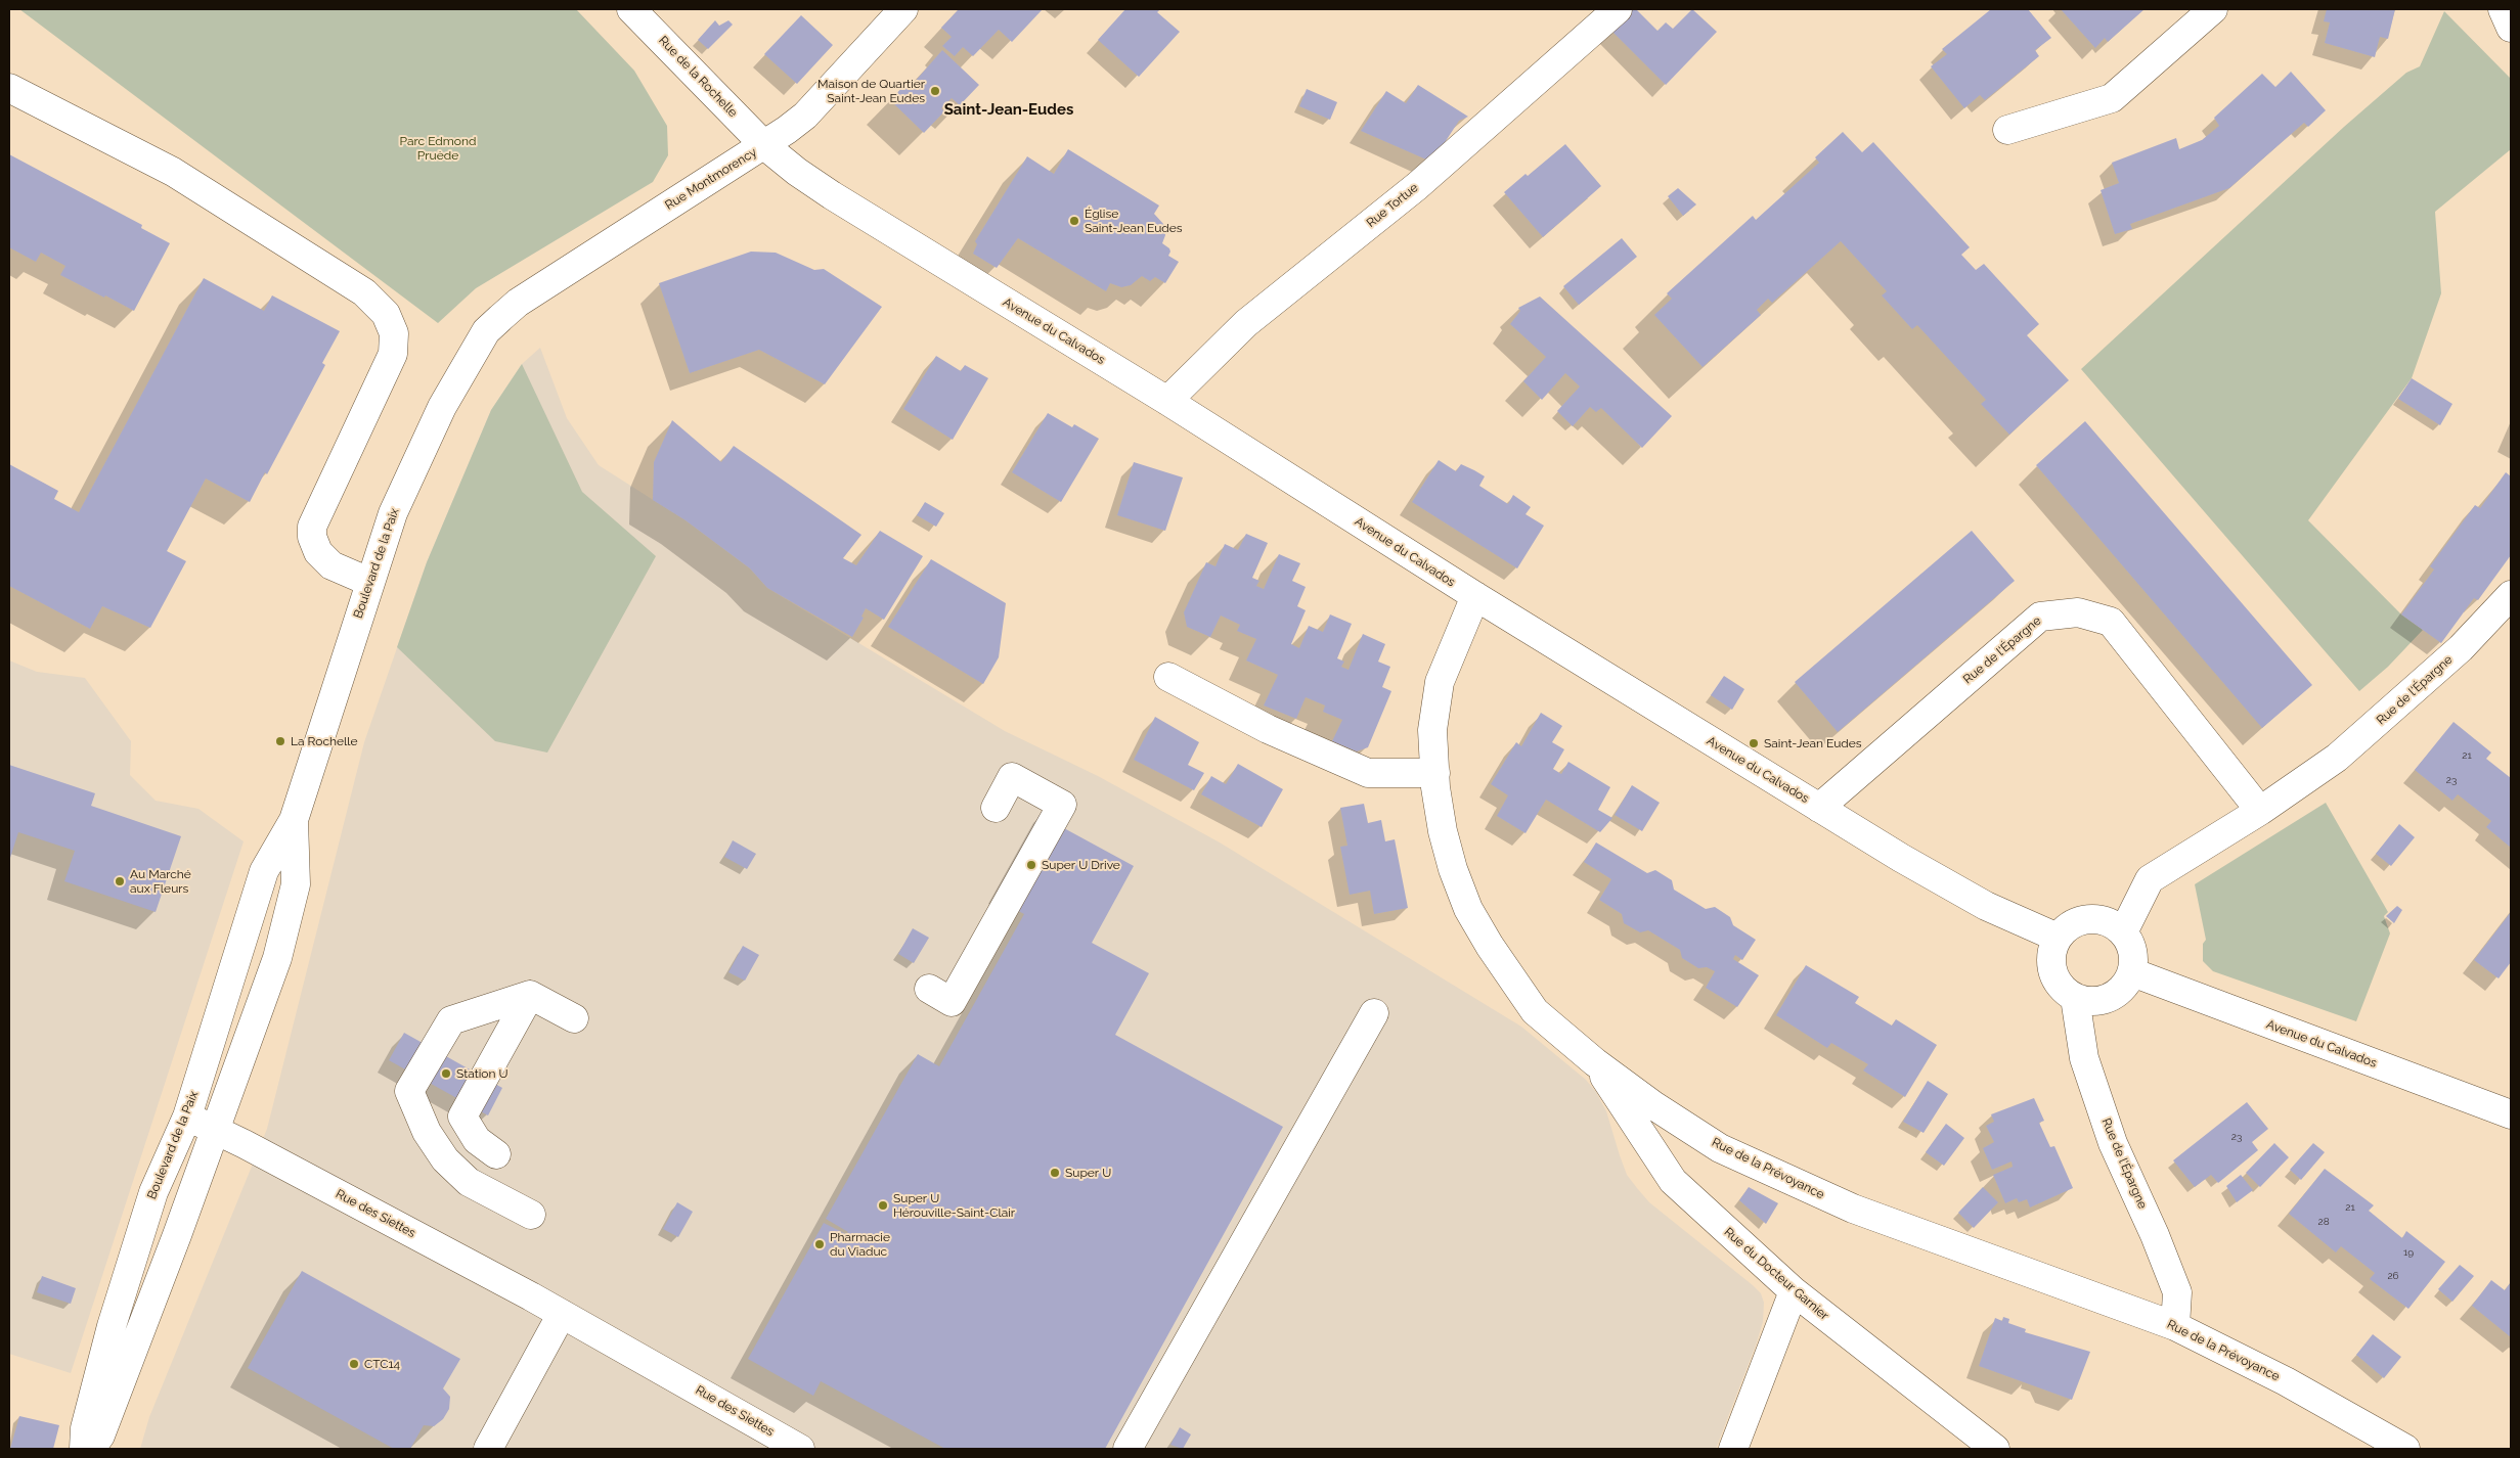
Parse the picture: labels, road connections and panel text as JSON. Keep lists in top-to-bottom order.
{
  "streets": {
    "street": [
      "Rue de la Rochelle",
      "Rue Montmorency",
      "Rue Tortue",
      "Avenue du Calvados",
      "Boulevard de la Paix",
      "Rue de l'Épargne",
      "Rue de la Prévoyance",
      "Rue des Siettes",
      "Rue du Docteur Garnier"
    ]
  },
  "crossings": [
    ["Rue de la Rochelle", "Rue Montmorency"],
    ["Rue de la Rochelle", "Avenue du Calvados"],
    ["Rue Montmorency", "Avenue du Calvados"],
    ["Rue Montmorency", "Boulevard de la Paix"],
    ["Rue Tortue", "Avenue du Calvados"],
    ["Avenue du Calvados", "Rue de l'Épargne"],
    ["Avenue du Calvados", "Rue de la Prévoyance"],
    ["Boulevard de la Paix", "Rue des Siettes"],
    ["Rue de l'Épargne", "Rue de la Prévoyance"],
    ["Rue de la Prévoyance", "Rue du Docteur Garnier"]
  ],
  "districts": ["Saint-Jean-Eudes"],
  "parks": ["Parc Edmond Pruède"],
  "places": [
    "Maison de Quartier Saint-Jean Eudes",
    "Église Saint-Jean Eudes",
    "La Rochelle",
    "Saint-Jean Eudes",
    "Super U Drive",
    "Au Marché aux Fleurs",
    "Station U",
    "Super U",
    "Super U Hérouville-Saint-Clair",
    "Pharmacie du Viaduc",
    "CTC14"
  ],
  "house_numbers": [
    "21",
    "23",
    "23",
    "21",
    "28",
    "19",
    "26"
  ]
}
